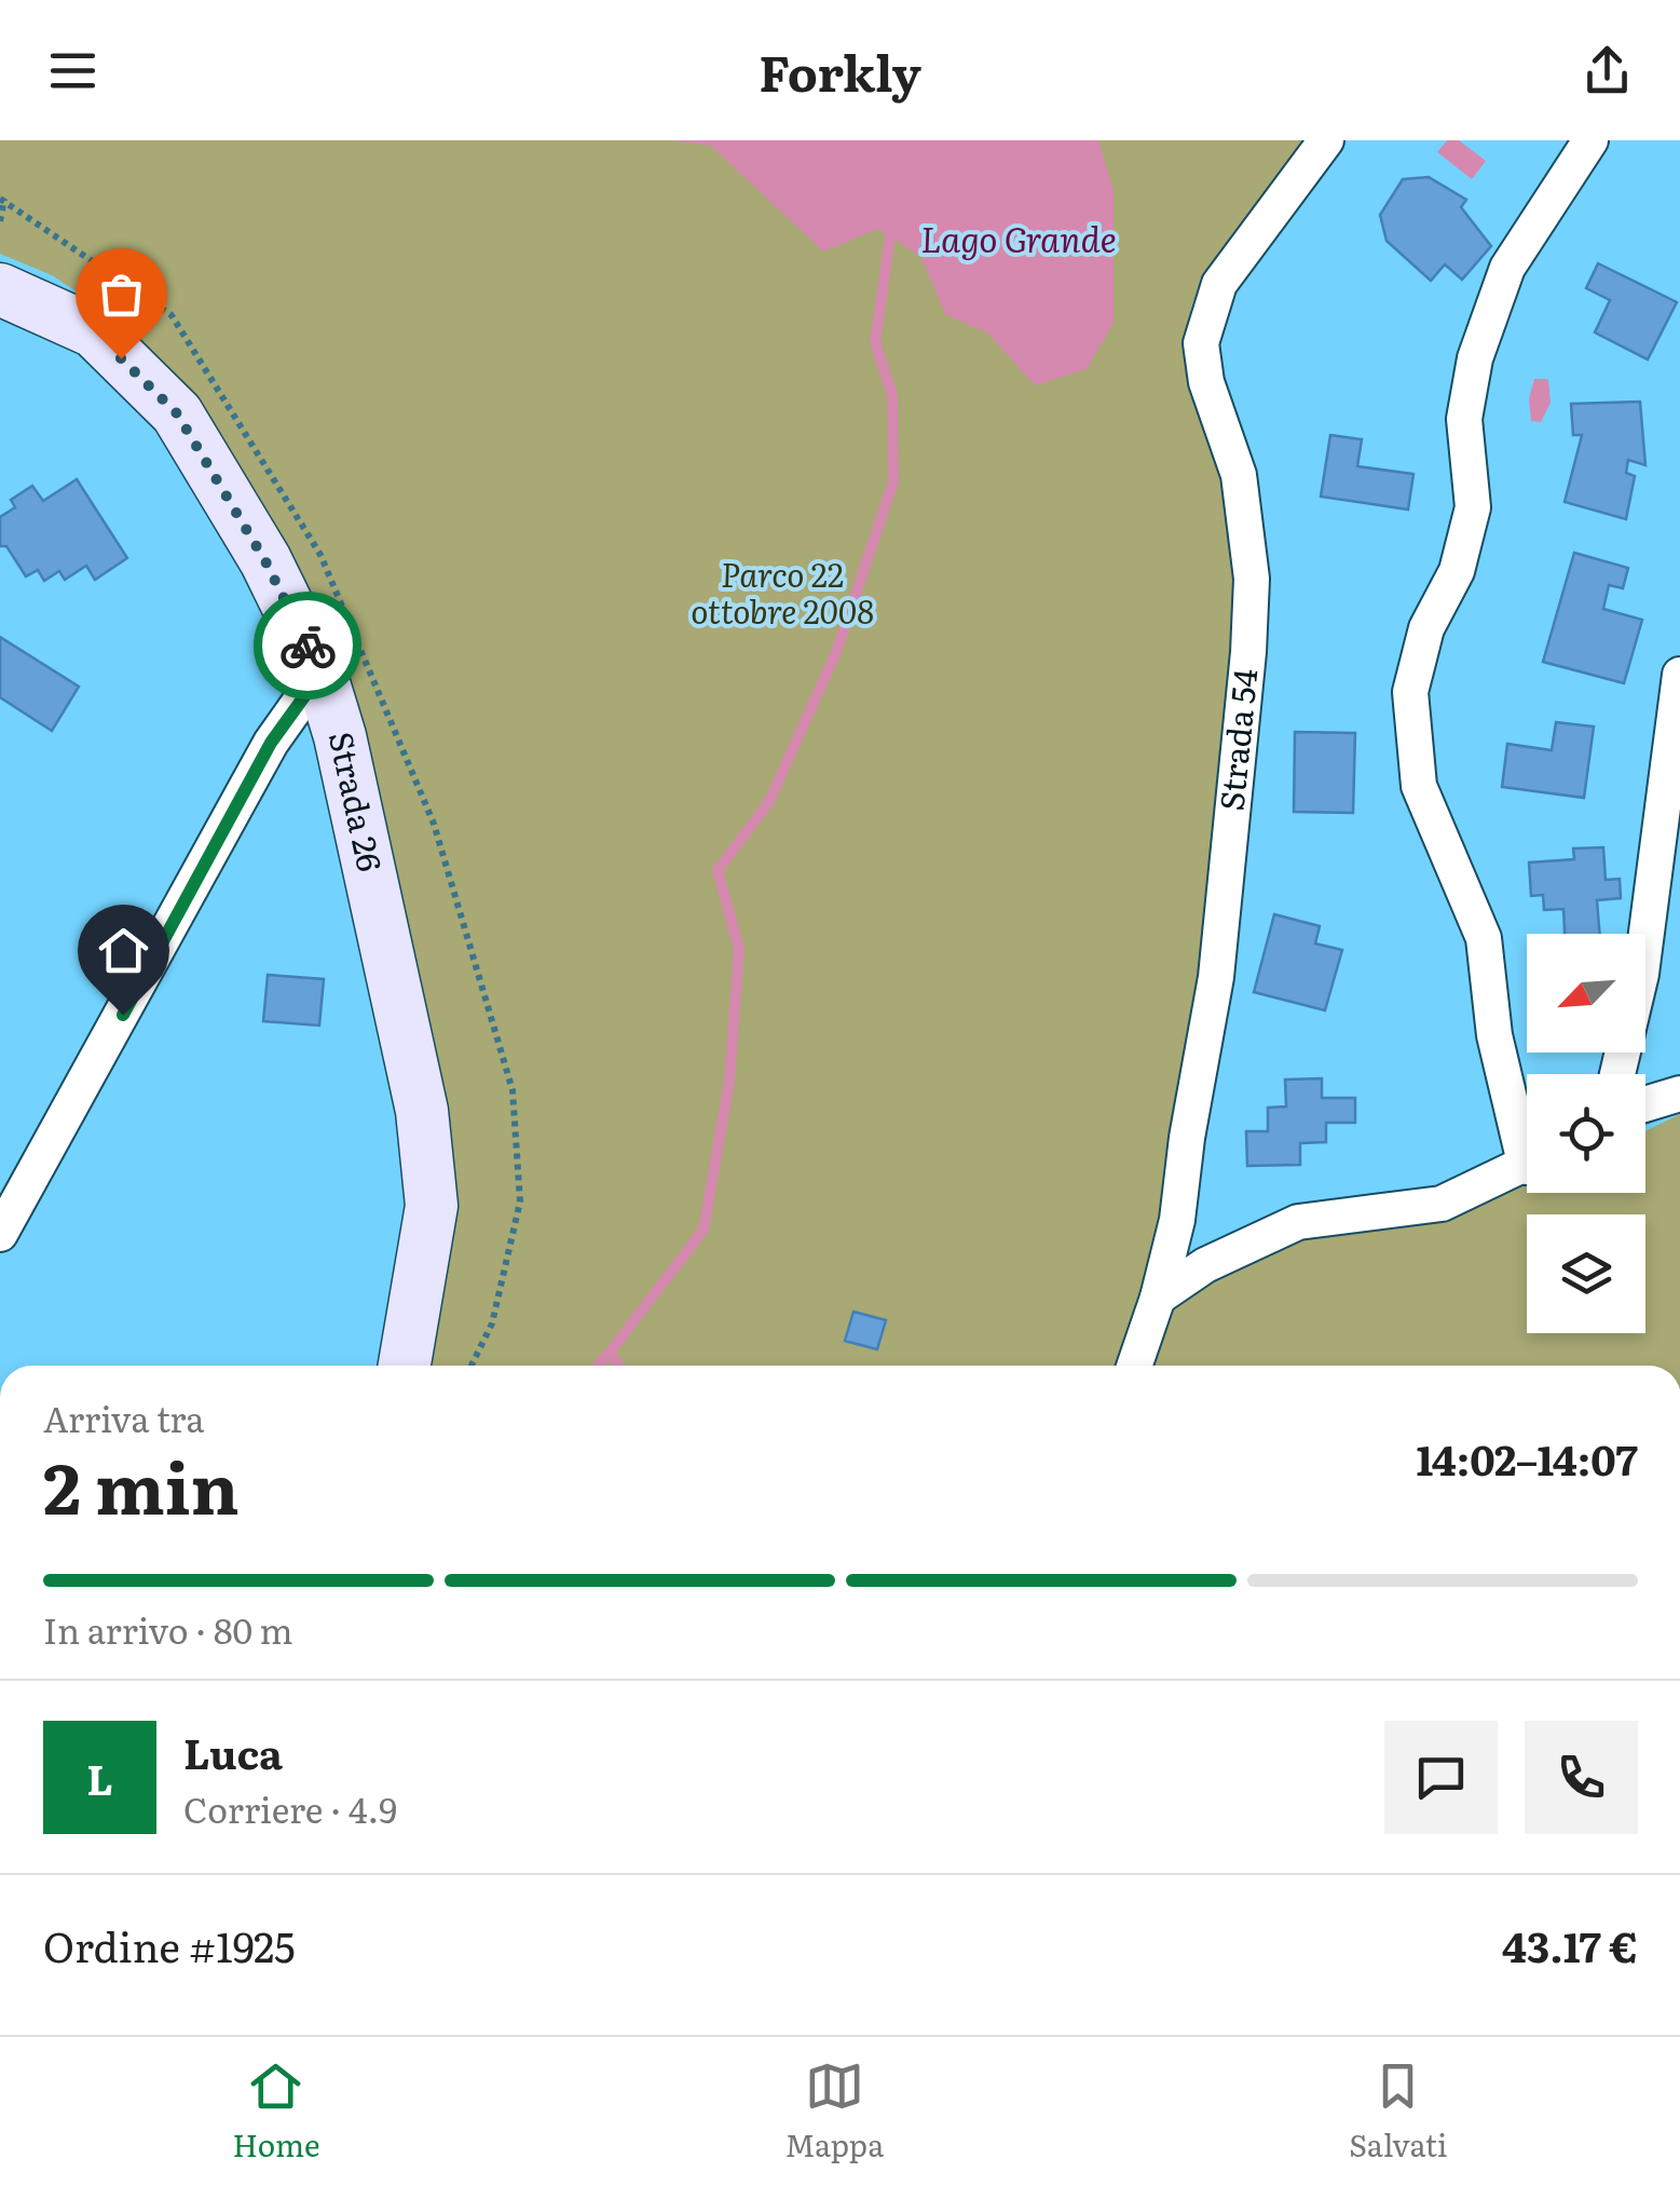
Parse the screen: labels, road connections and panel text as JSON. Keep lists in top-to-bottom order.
{
  "streets": {
    "street": ["Strada 54", "Strada 26"]
  },
  "water": ["Lago Grande"],
  "parks": ["Parco 22 ottobre 2008"],
  "north": "bottom left",
  "page": {
    "header": "Forkly",
    "heading": ["2 min", "Arriva tra", "14:02–14:07"],
    "panel": [
      "Luca",
      "Corriere · 4.9",
      "Ordine #1925",
      "43.17 €"
    ],
    "bar": "In arrivo · 80 m",
    "round": "L",
    "tabs": ["Home", "Mappa", "Salvati"]
  }
}
